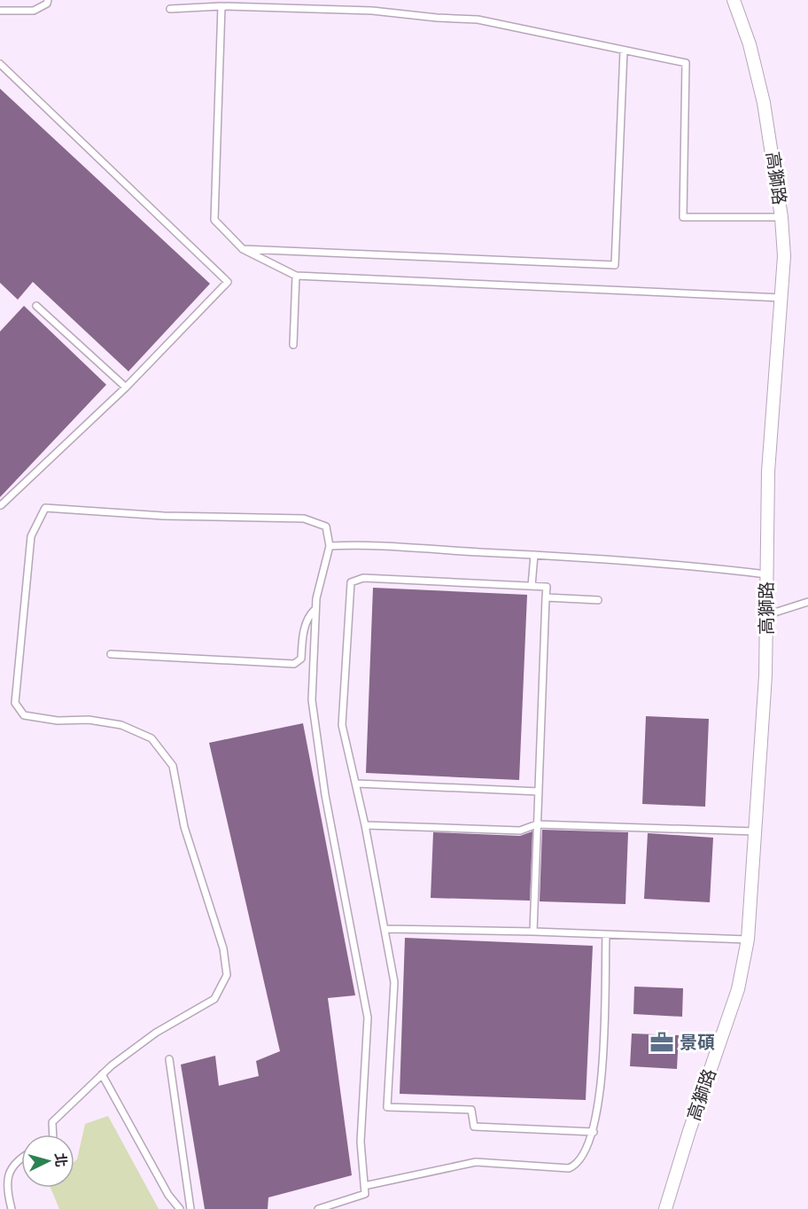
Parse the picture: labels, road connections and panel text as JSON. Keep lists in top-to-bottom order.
{
  "streets": {
    "street": ["高獅路"]
  },
  "places": {
    "office": ["景碩"]
  },
  "north": "right"
}
